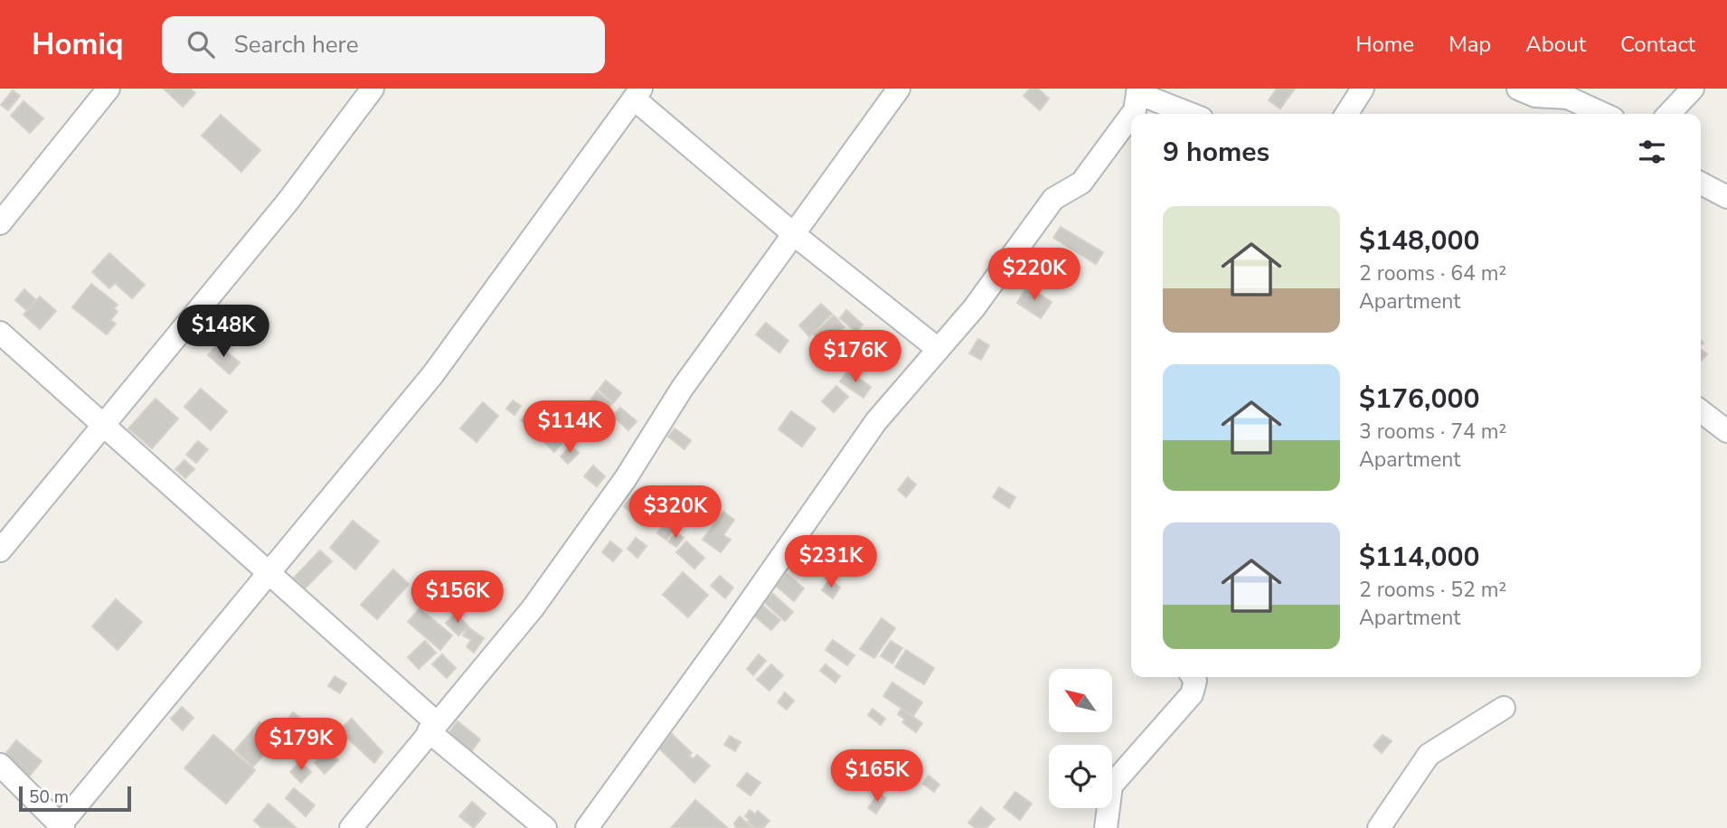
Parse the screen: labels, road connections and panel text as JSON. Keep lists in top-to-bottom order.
{
  "scale_bar": "50 m",
  "north": "top left",
  "page": {
    "header": "Homiq",
    "search": "Search here",
    "nav": [
      "Home",
      "Map",
      "About",
      "Contact"
    ],
    "heading": "9 homes",
    "list": [
      {
        "name": "$148,000",
        "note": "2 rooms · 64 m² · Apartment"
      },
      {
        "name": "$176,000",
        "note": "3 rooms · 74 m² · Apartment"
      },
      {
        "name": "$114,000",
        "note": "2 rooms · 52 m² · Apartment"
      }
    ],
    "price": [
      "$220K",
      "$148K",
      "$176K",
      "$114K",
      "$320K",
      "$231K",
      "$156K",
      "$179K",
      "$165K"
    ],
    "scale": "50 m"
  }
}
